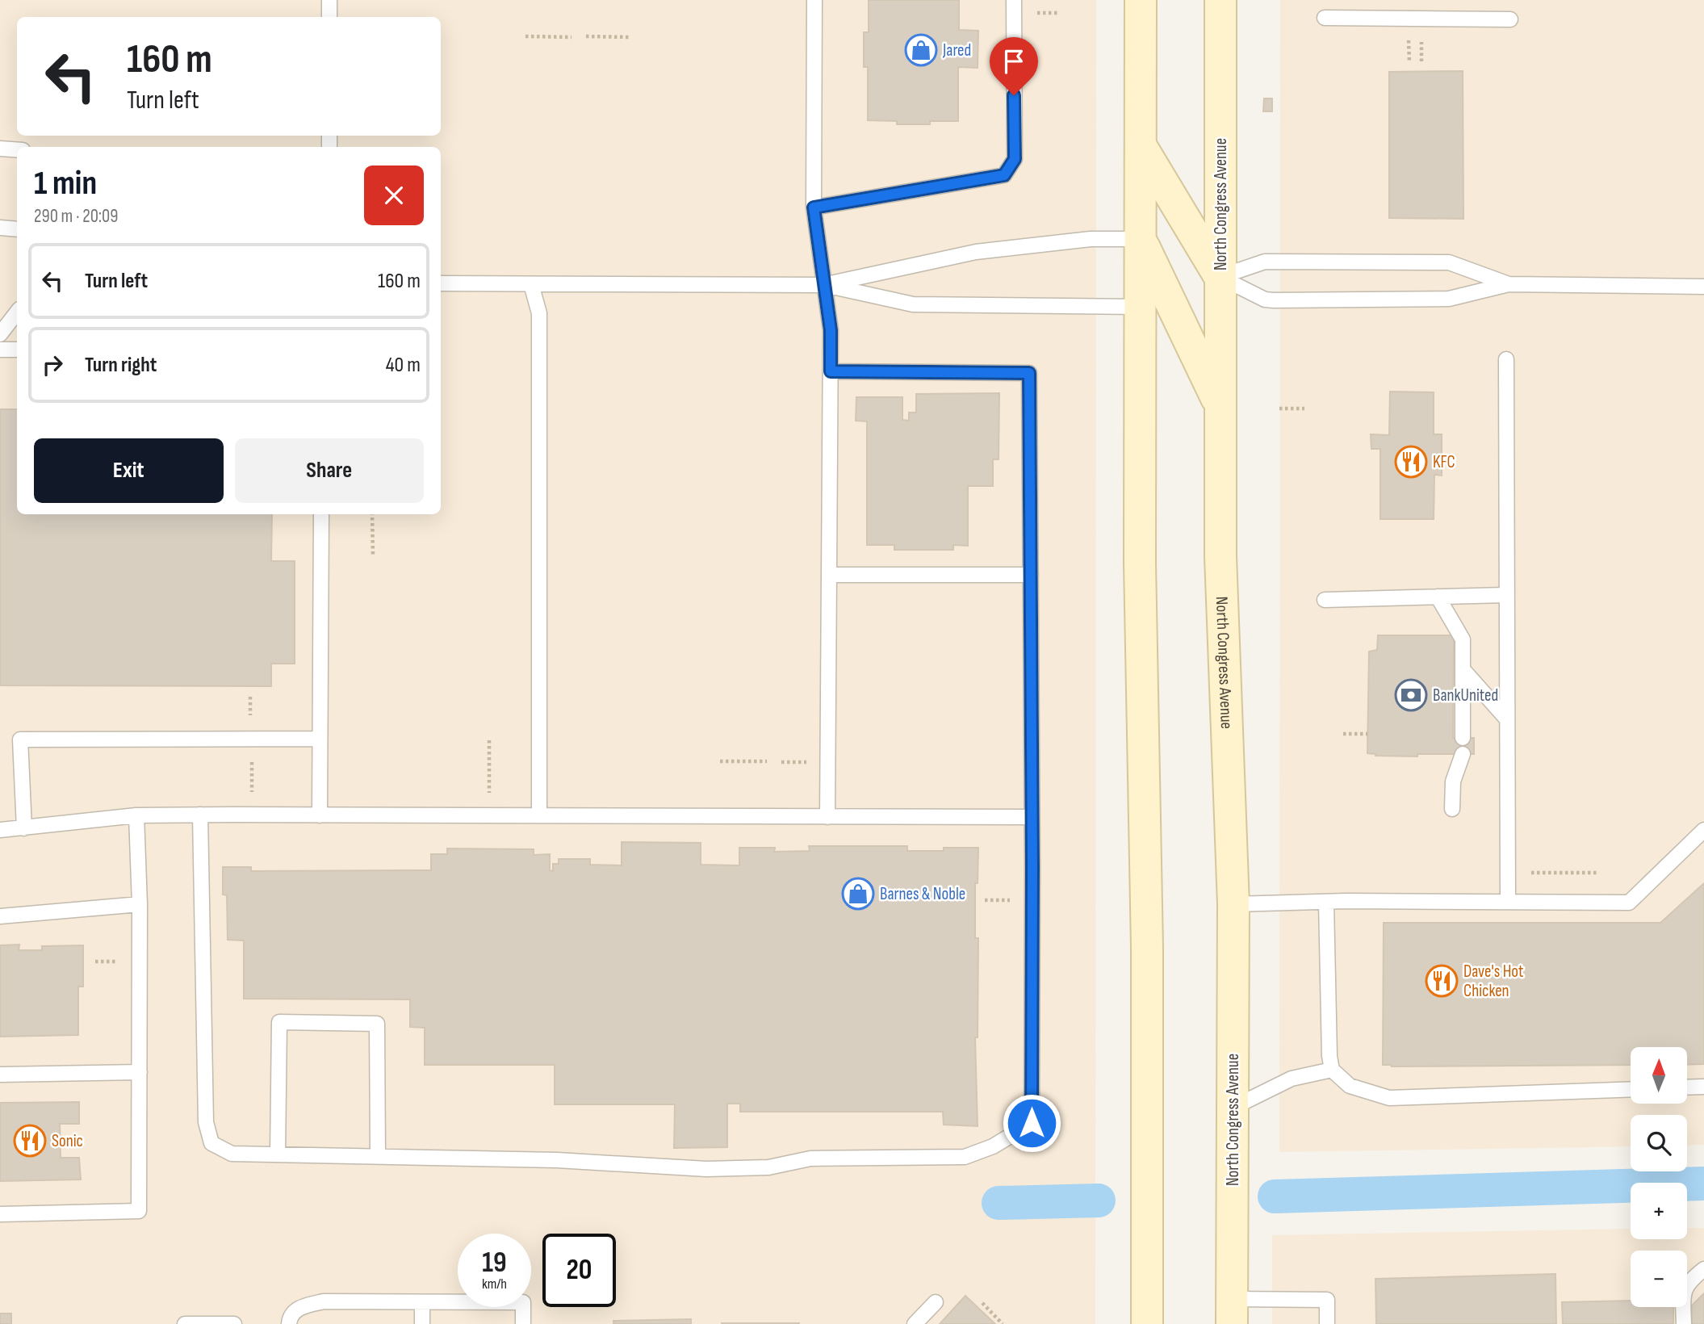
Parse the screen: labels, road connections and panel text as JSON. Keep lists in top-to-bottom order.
{
  "streets": {
    "main road": ["North Congress Avenue"]
  },
  "places": {
    "shop": ["Jared", "Barnes & Noble"],
    "restaurant": ["KFC", "Dave's Hot Chicken", "Sonic"],
    "bank": ["BankUnited"]
  },
  "north": "top",
  "page": {
    "turn": ["160 m", "Turn left"],
    "heading": ["1 min", "290 m · 20:09"],
    "list": [
      {
        "name": "Turn left",
        "value": "160 m"
      },
      {
        "name": "Turn right",
        "value": "40 m"
      }
    ],
    "buttons": ["Exit", "Share"],
    "map_buttons": ["+", "−"],
    "speed": "19 km/h",
    "limit": "20"
  }
}
